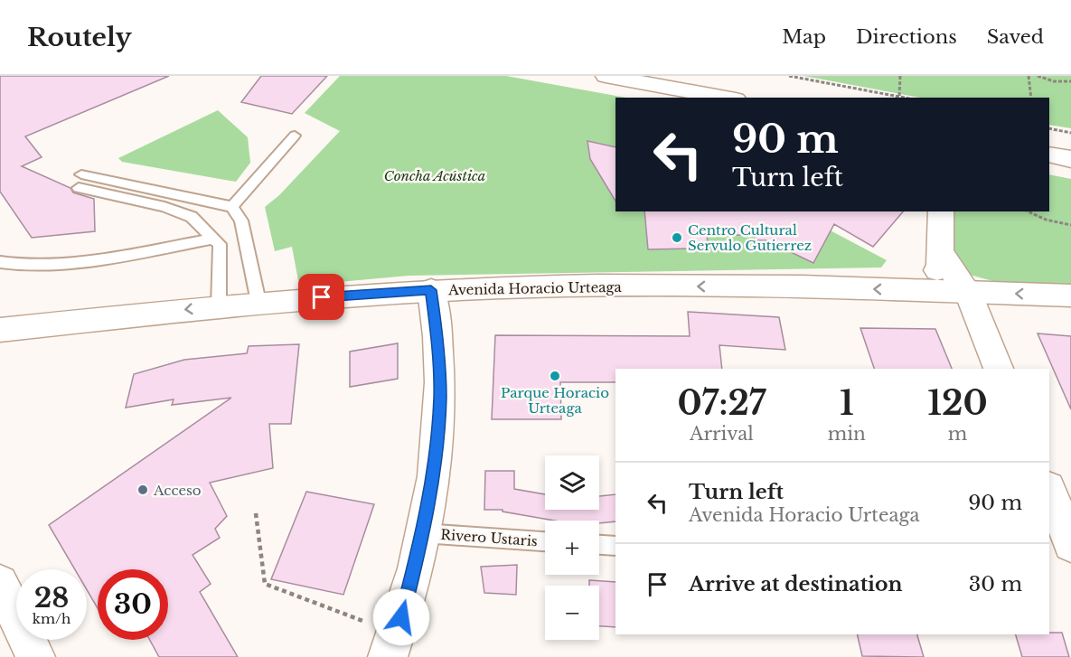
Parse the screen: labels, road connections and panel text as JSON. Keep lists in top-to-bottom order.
{
  "streets": {
    "street": ["Avenida Horacio Urteaga"],
    "lane": ["Rivero Ustaris"]
  },
  "one_way": ["Avenida Horacio Urteaga"],
  "parks": ["Concha Acústica"],
  "places": ["Centro Cultural Servulo Gutierrez", "Parque Horacio Urteaga", "Acceso"],
  "page": {
    "header": "Routely",
    "nav": ["Map", "Directions", "Saved"],
    "turn": ["90 m", "Turn left"],
    "eta": [
      "07:27",
      "Arrival",
      "1",
      "min",
      "120",
      "m"
    ],
    "map_buttons": ["+", "−"],
    "list": [
      {
        "name": "Turn left",
        "note": "Avenida Horacio Urteaga",
        "value": "90 m"
      },
      {
        "name": "Arrive at destination",
        "value": "30 m"
      }
    ],
    "speed": "28 km/h",
    "limit": "30"
  }
}
